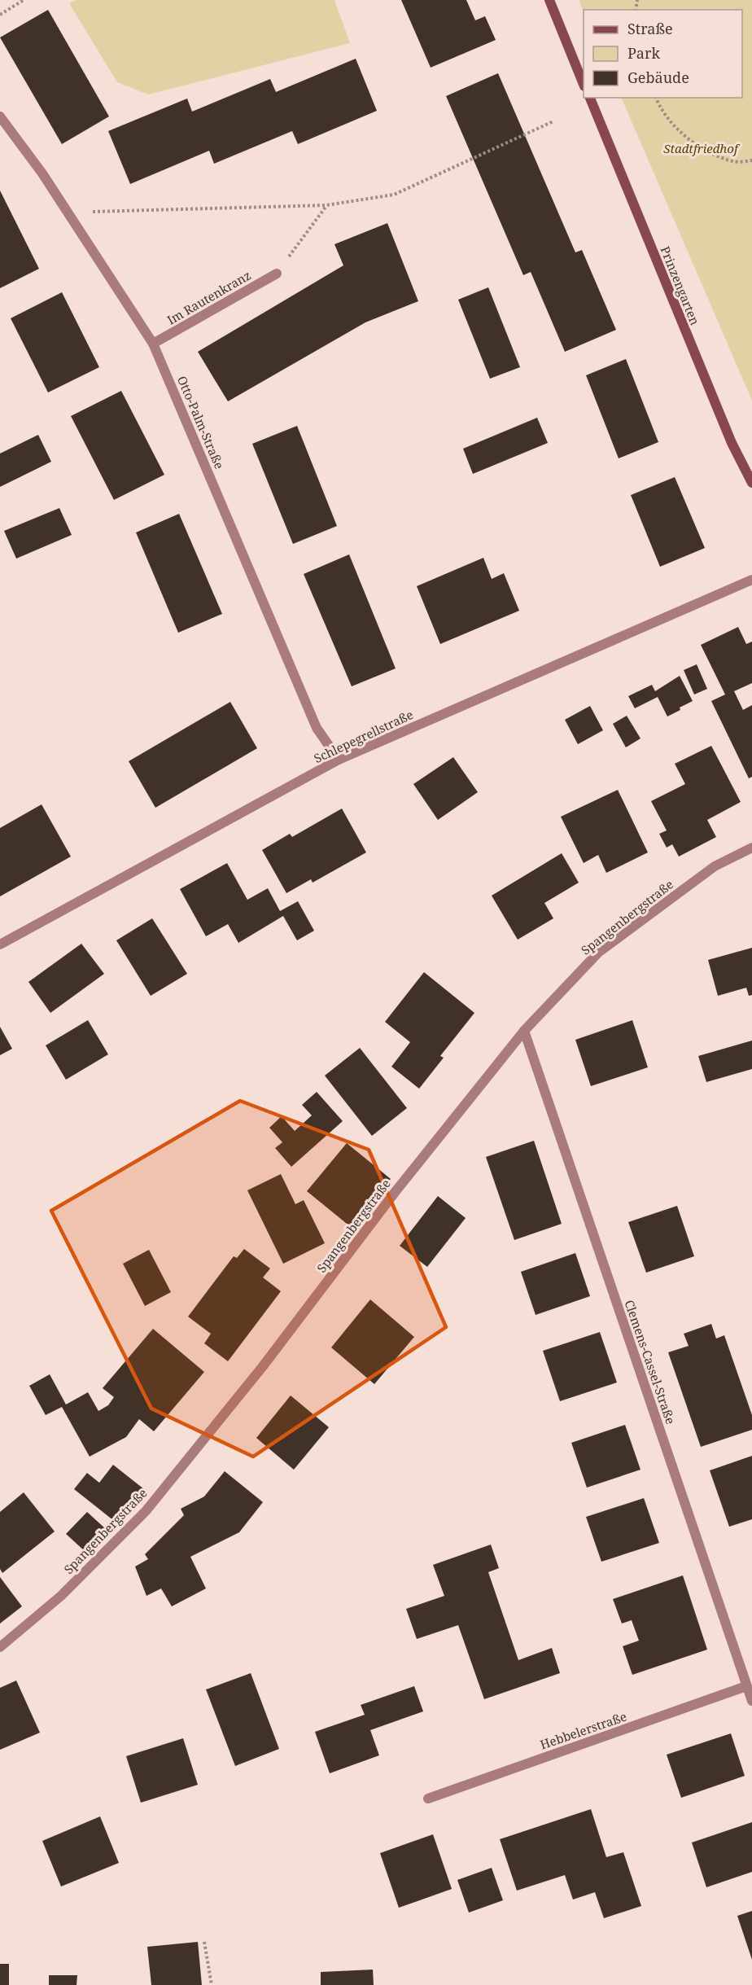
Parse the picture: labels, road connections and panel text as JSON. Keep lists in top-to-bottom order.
{
  "streets": {
    "street": [
      "Prinzengarten",
      "Im Rautenkranz",
      "Otto-Palm-Straße",
      "Schlepegrellstraße",
      "Spangenbergstraße",
      "Clemens-Cassel-Straße",
      "Hebbelerstraße"
    ]
  },
  "crossings": [
    ["Im Rautenkranz", "Otto-Palm-Straße"],
    ["Otto-Palm-Straße", "Schlepegrellstraße"],
    ["Spangenbergstraße", "Clemens-Cassel-Straße"],
    ["Clemens-Cassel-Straße", "Hebbelerstraße"]
  ],
  "parks": ["Stadtfriedhof"],
  "legend": ["Straße", "Park", "Gebäude"]
}
